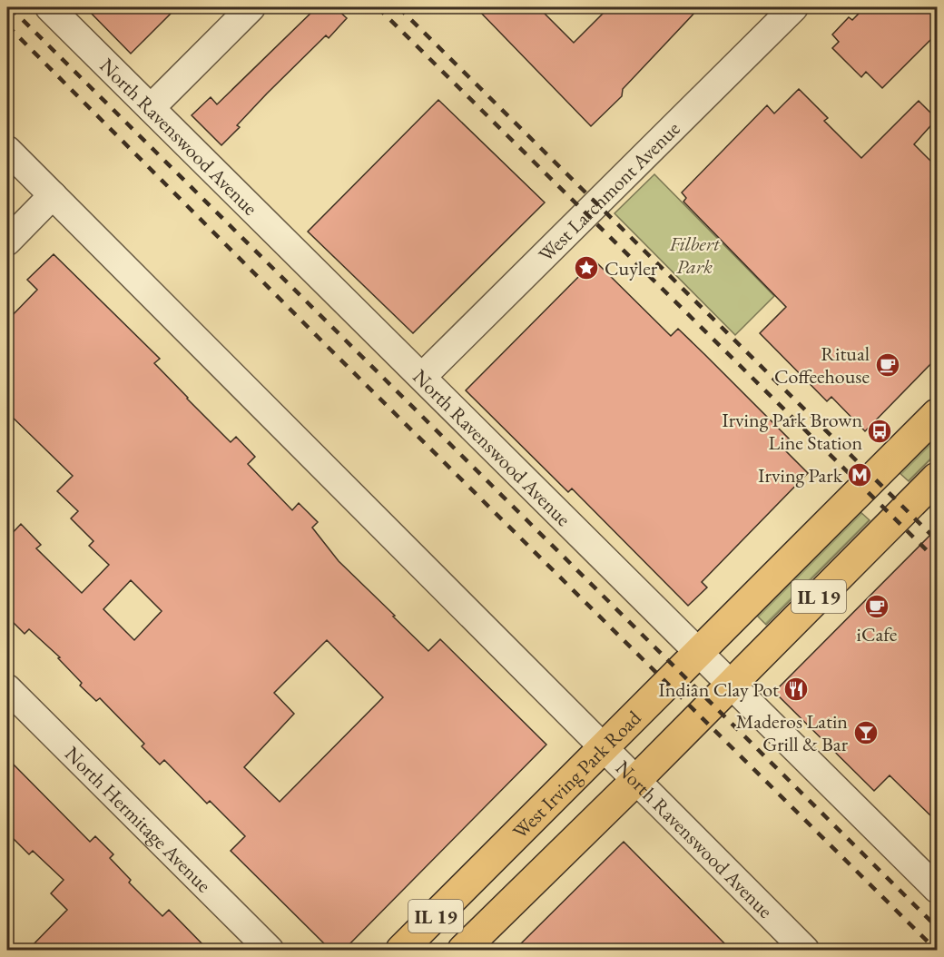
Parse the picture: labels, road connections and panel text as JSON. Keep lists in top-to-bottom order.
{
  "streets": {
    "main road": ["IL 19", "West Irving Park Road"],
    "street": ["North Ravenswood Avenue", "West Larchmont Avenue", "North Hermitage Avenue"]
  },
  "crossings": [
    ["North Ravenswood Avenue", "West Larchmont Avenue"],
    ["North Ravenswood Avenue", "IL 19"],
    ["North Ravenswood Avenue", "West Irving Park Road"]
  ],
  "parks": ["Filbert Park"],
  "places": {
    "place": ["Cuyler"],
    "cafe": ["Ritual Coffeehouse", "iCafe"],
    "bus stop": ["Irving Park Brown Line Station"],
    "metro station": ["Irving Park"],
    "restaurant": ["Indian Clay Pot"],
    "bar": ["Maderos Latin Grill & Bar"]
  }
}
